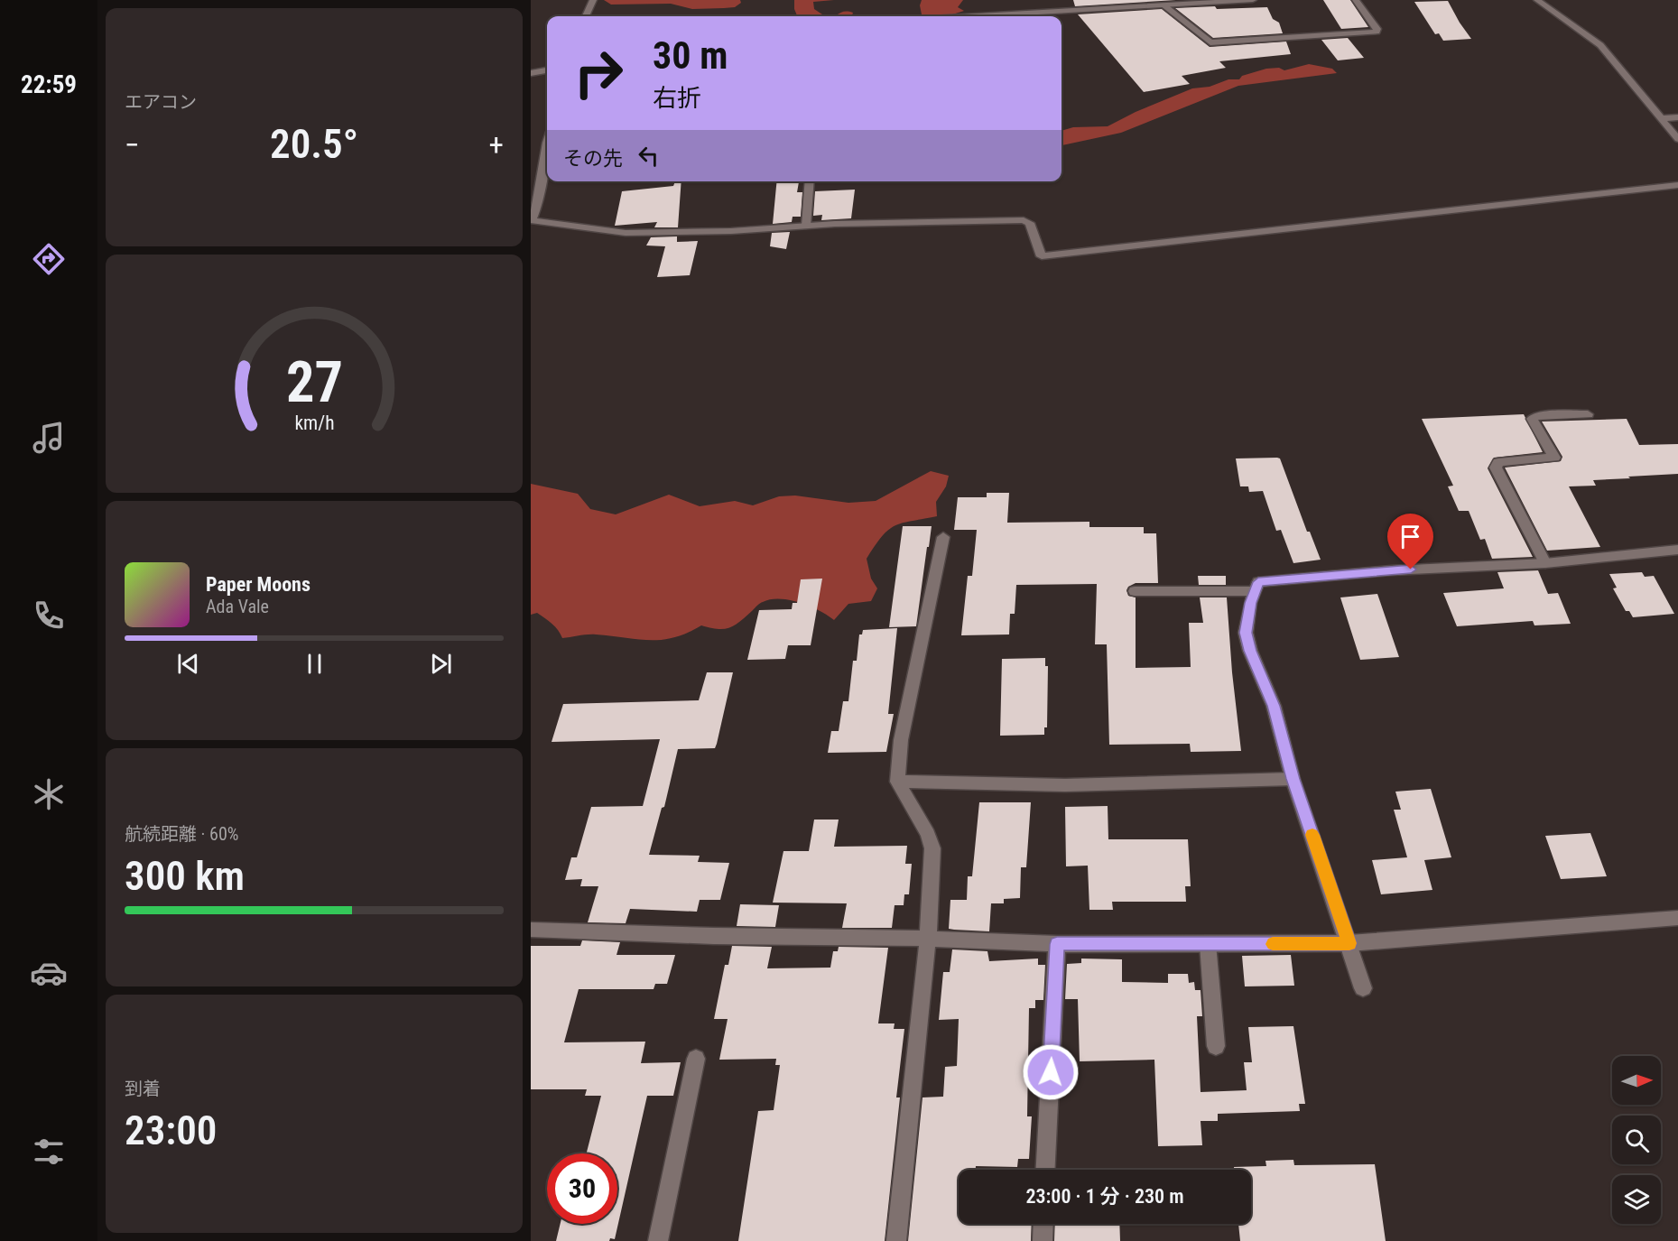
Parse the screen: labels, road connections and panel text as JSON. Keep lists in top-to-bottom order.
{
  "north": "right",
  "page": {
    "tabs": "22:59",
    "tile": [
      "エアコン",
      ["航続距離 · 60%", "300 km"],
      ["到着", "23:00"]
    ],
    "turn": ["30 m", "右折"],
    "heat": ["−", "20.5°", "+"],
    "then": "その先",
    "song": ["Paper Moons", "Ada Vale"],
    "limit": "30",
    "trip": "23:00 · 1 分 · 230 m",
    "gauge": ["27", "km/h"]
  }
}
